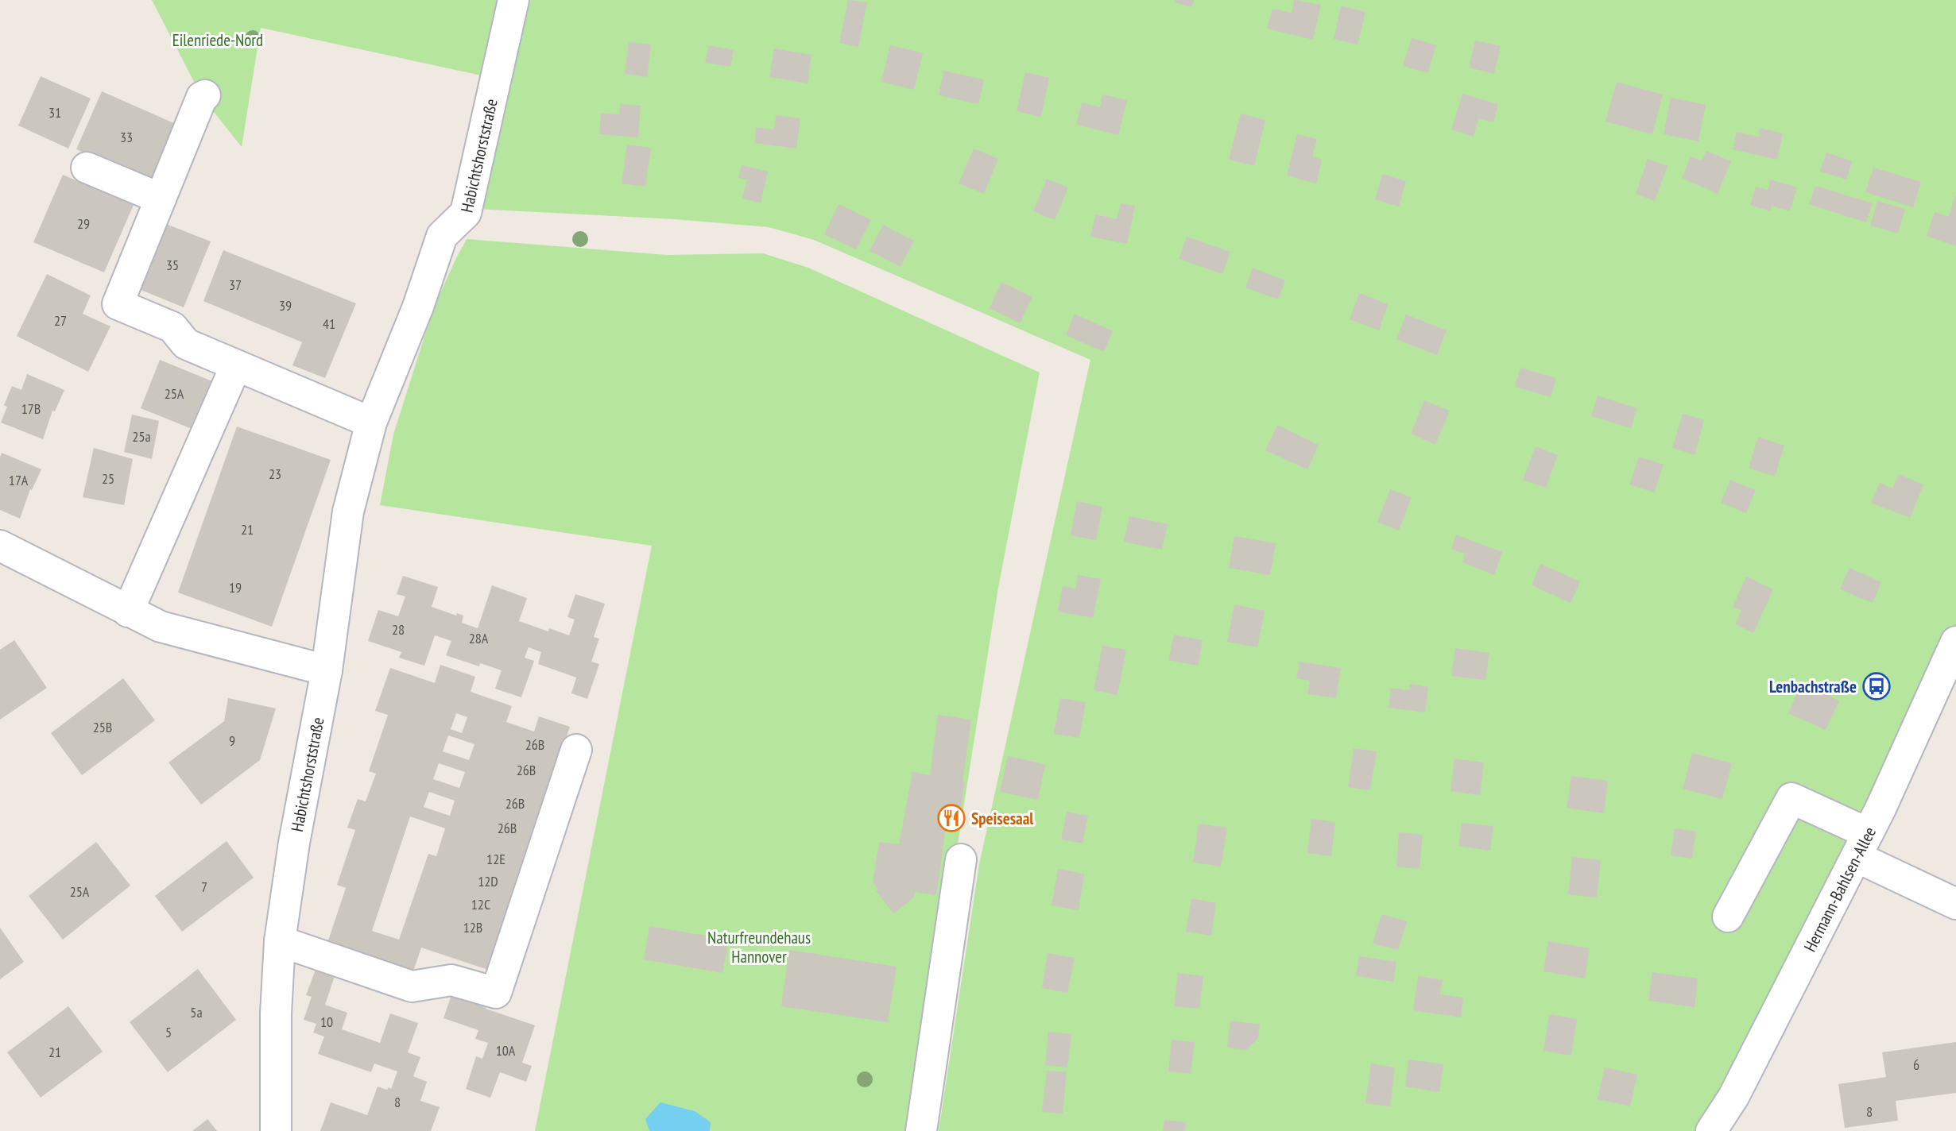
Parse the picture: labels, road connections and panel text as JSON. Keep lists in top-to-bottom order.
{
  "streets": {
    "street": ["Habichtshorststraße", "Hermann-Bahlsen-Allee"]
  },
  "parks": ["Eilenriede-Nord", "Naturfreundehaus Hannover"],
  "places": {
    "bus stop": ["Lenbachstraße"],
    "restaurant": ["Speisesaal"]
  },
  "house_numbers": [
    "31",
    "33",
    "29",
    "35",
    "37",
    "39",
    "27",
    "41",
    "25A",
    "17B",
    "25a",
    "23",
    "25",
    "17A",
    "21",
    "19",
    "28",
    "28A",
    "25B",
    "9",
    "26B",
    "26B",
    "26B",
    "26B",
    "12E",
    "12D",
    "7",
    "25A",
    "12C",
    "12B",
    "5a",
    "10",
    "5",
    "10A",
    "21",
    "6",
    "8",
    "8"
  ]
}
